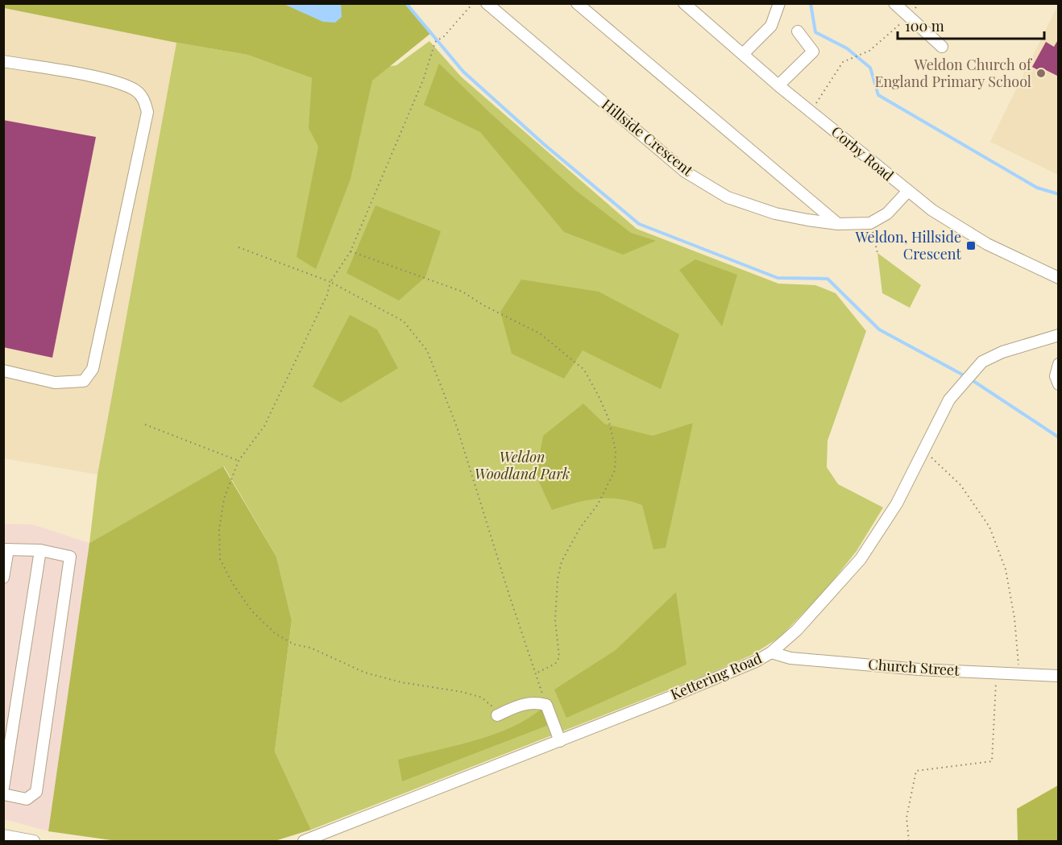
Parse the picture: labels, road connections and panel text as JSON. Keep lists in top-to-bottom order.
{
  "streets": {
    "street": [
      "Hillside Crescent",
      "Corby Road",
      "Church Street",
      "Kettering Road"
    ]
  },
  "crossings": [
    ["Church Street", "Kettering Road"]
  ],
  "parks": ["Weldon Woodland Park"],
  "places": {
    "other": ["Weldon Church of England Primary School"],
    "transit": ["Weldon, Hillside Crescent"]
  },
  "scale_bar": "100 m"
}
